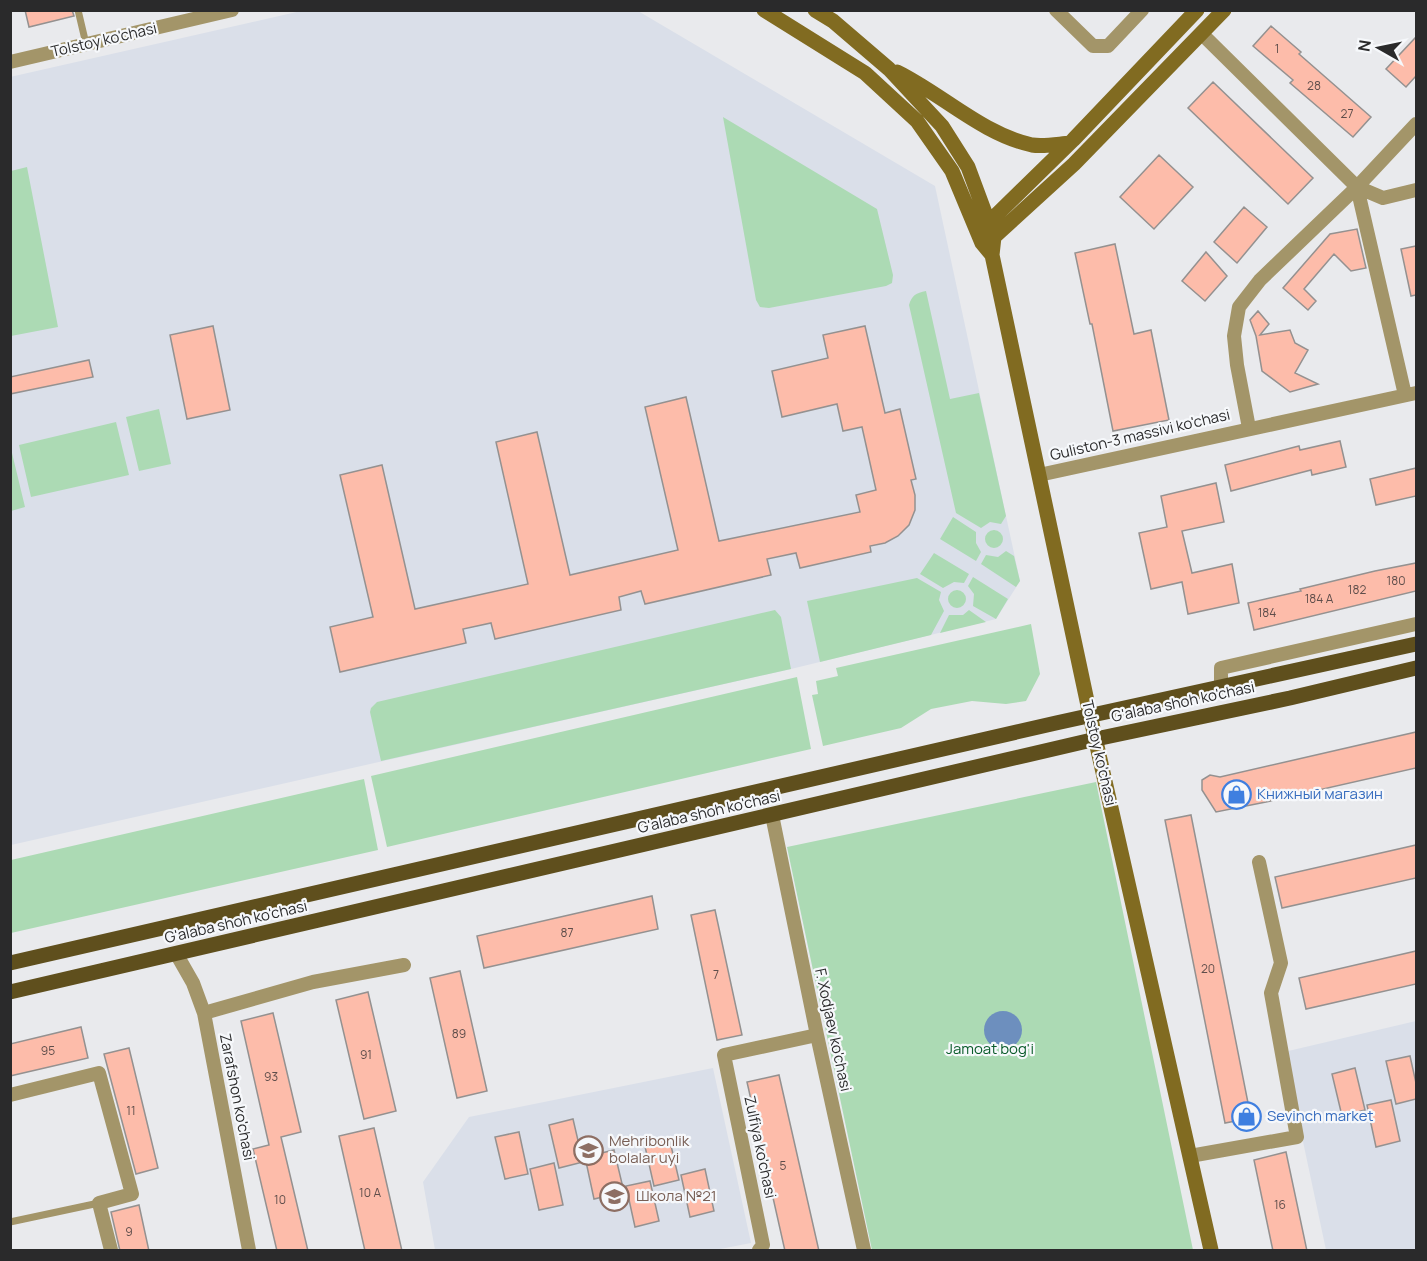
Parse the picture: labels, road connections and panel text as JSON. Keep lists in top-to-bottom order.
{
  "streets": {
    "main road": ["Tolstoy ko'chasi", "G'alaba shoh ko'chasi"],
    "street": [
      "Guliston-3 massivi ko'chasi",
      "F. Xodjaev ko'chasi",
      "Zarafshon ko'chasi",
      "Zulfiya ko'chasi"
    ]
  },
  "crossings": [
    ["Tolstoy ko'chasi", "Guliston-3 massivi ko'chasi"],
    ["Tolstoy ko'chasi", "G'alaba shoh ko'chasi"],
    ["G'alaba shoh ko'chasi", "F. Xodjaev ko'chasi"],
    ["G'alaba shoh ko'chasi", "Zarafshon ko'chasi"],
    ["F. Xodjaev ko'chasi", "Zulfiya ko'chasi"]
  ],
  "parks": ["Jamoat bog'i"],
  "places": {
    "shop": ["Книжный магазин", "Sevinch market"],
    "school or university": ["Mehribonlik bolalar uyi", "Школа №21"]
  },
  "house_numbers": [
    "1",
    "28",
    "27",
    "180",
    "182",
    "184 А",
    "184",
    "87",
    "20",
    "7",
    "89",
    "95",
    "91",
    "93",
    "11",
    "5",
    "10 А",
    "10",
    "16",
    "9"
  ],
  "north": "left"
}
